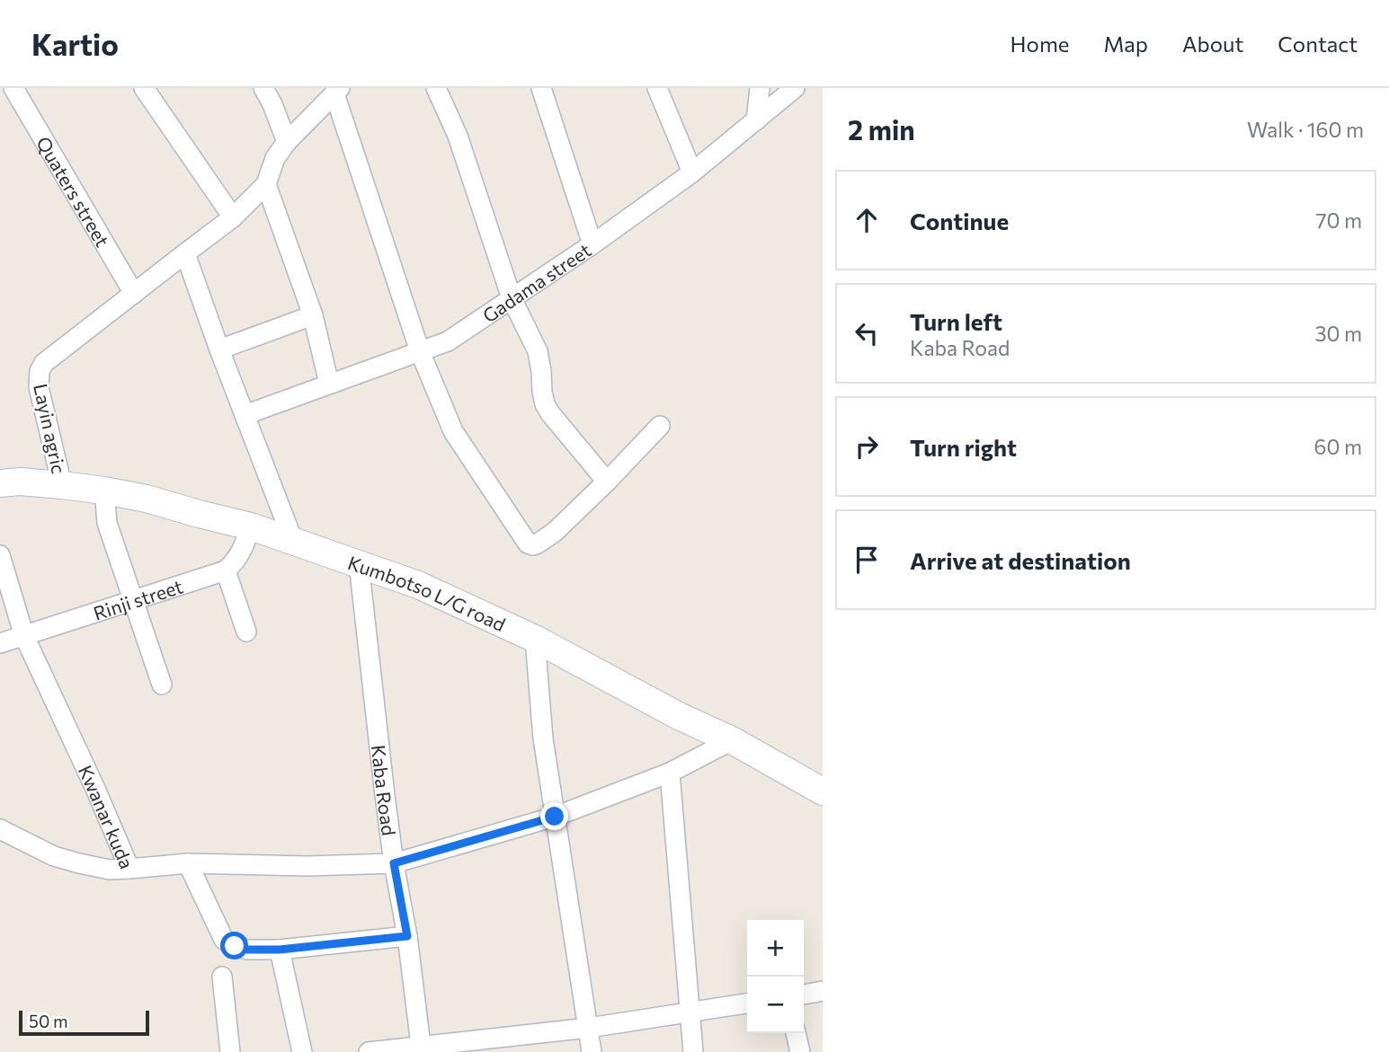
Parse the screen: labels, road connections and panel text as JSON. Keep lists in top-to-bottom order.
{
  "streets": {
    "main road": ["Kumbotso L/G road"],
    "street": [
      "Quaters street",
      "Gadama street",
      "Layin agric",
      "Rinji street",
      "Kaba Road",
      "Kwanar kuda"
    ]
  },
  "crossings": [
    ["Quaters street", "Layin agric"],
    ["Layin agric", "Kumbotso L/G road"],
    ["Kumbotso L/G road", "Kaba Road"],
    ["Kumbotso L/G road", "Kwanar kuda"],
    ["Rinji street", "Kwanar kuda"],
    ["Kaba Road", "Kwanar kuda"]
  ],
  "scale_bar": "50 m",
  "page": {
    "header": "Kartio",
    "nav": [
      "Home",
      "Map",
      "About",
      "Contact"
    ],
    "heading": ["2 min", "Walk · 160 m"],
    "list": [
      ["Continue", "70 m"],
      ["Turn left", "Kaba Road", "30 m"],
      ["Turn right", "60 m"],
      "Arrive at destination"
    ],
    "map_buttons": ["+", "−"],
    "scale": "50 m"
  }
}
